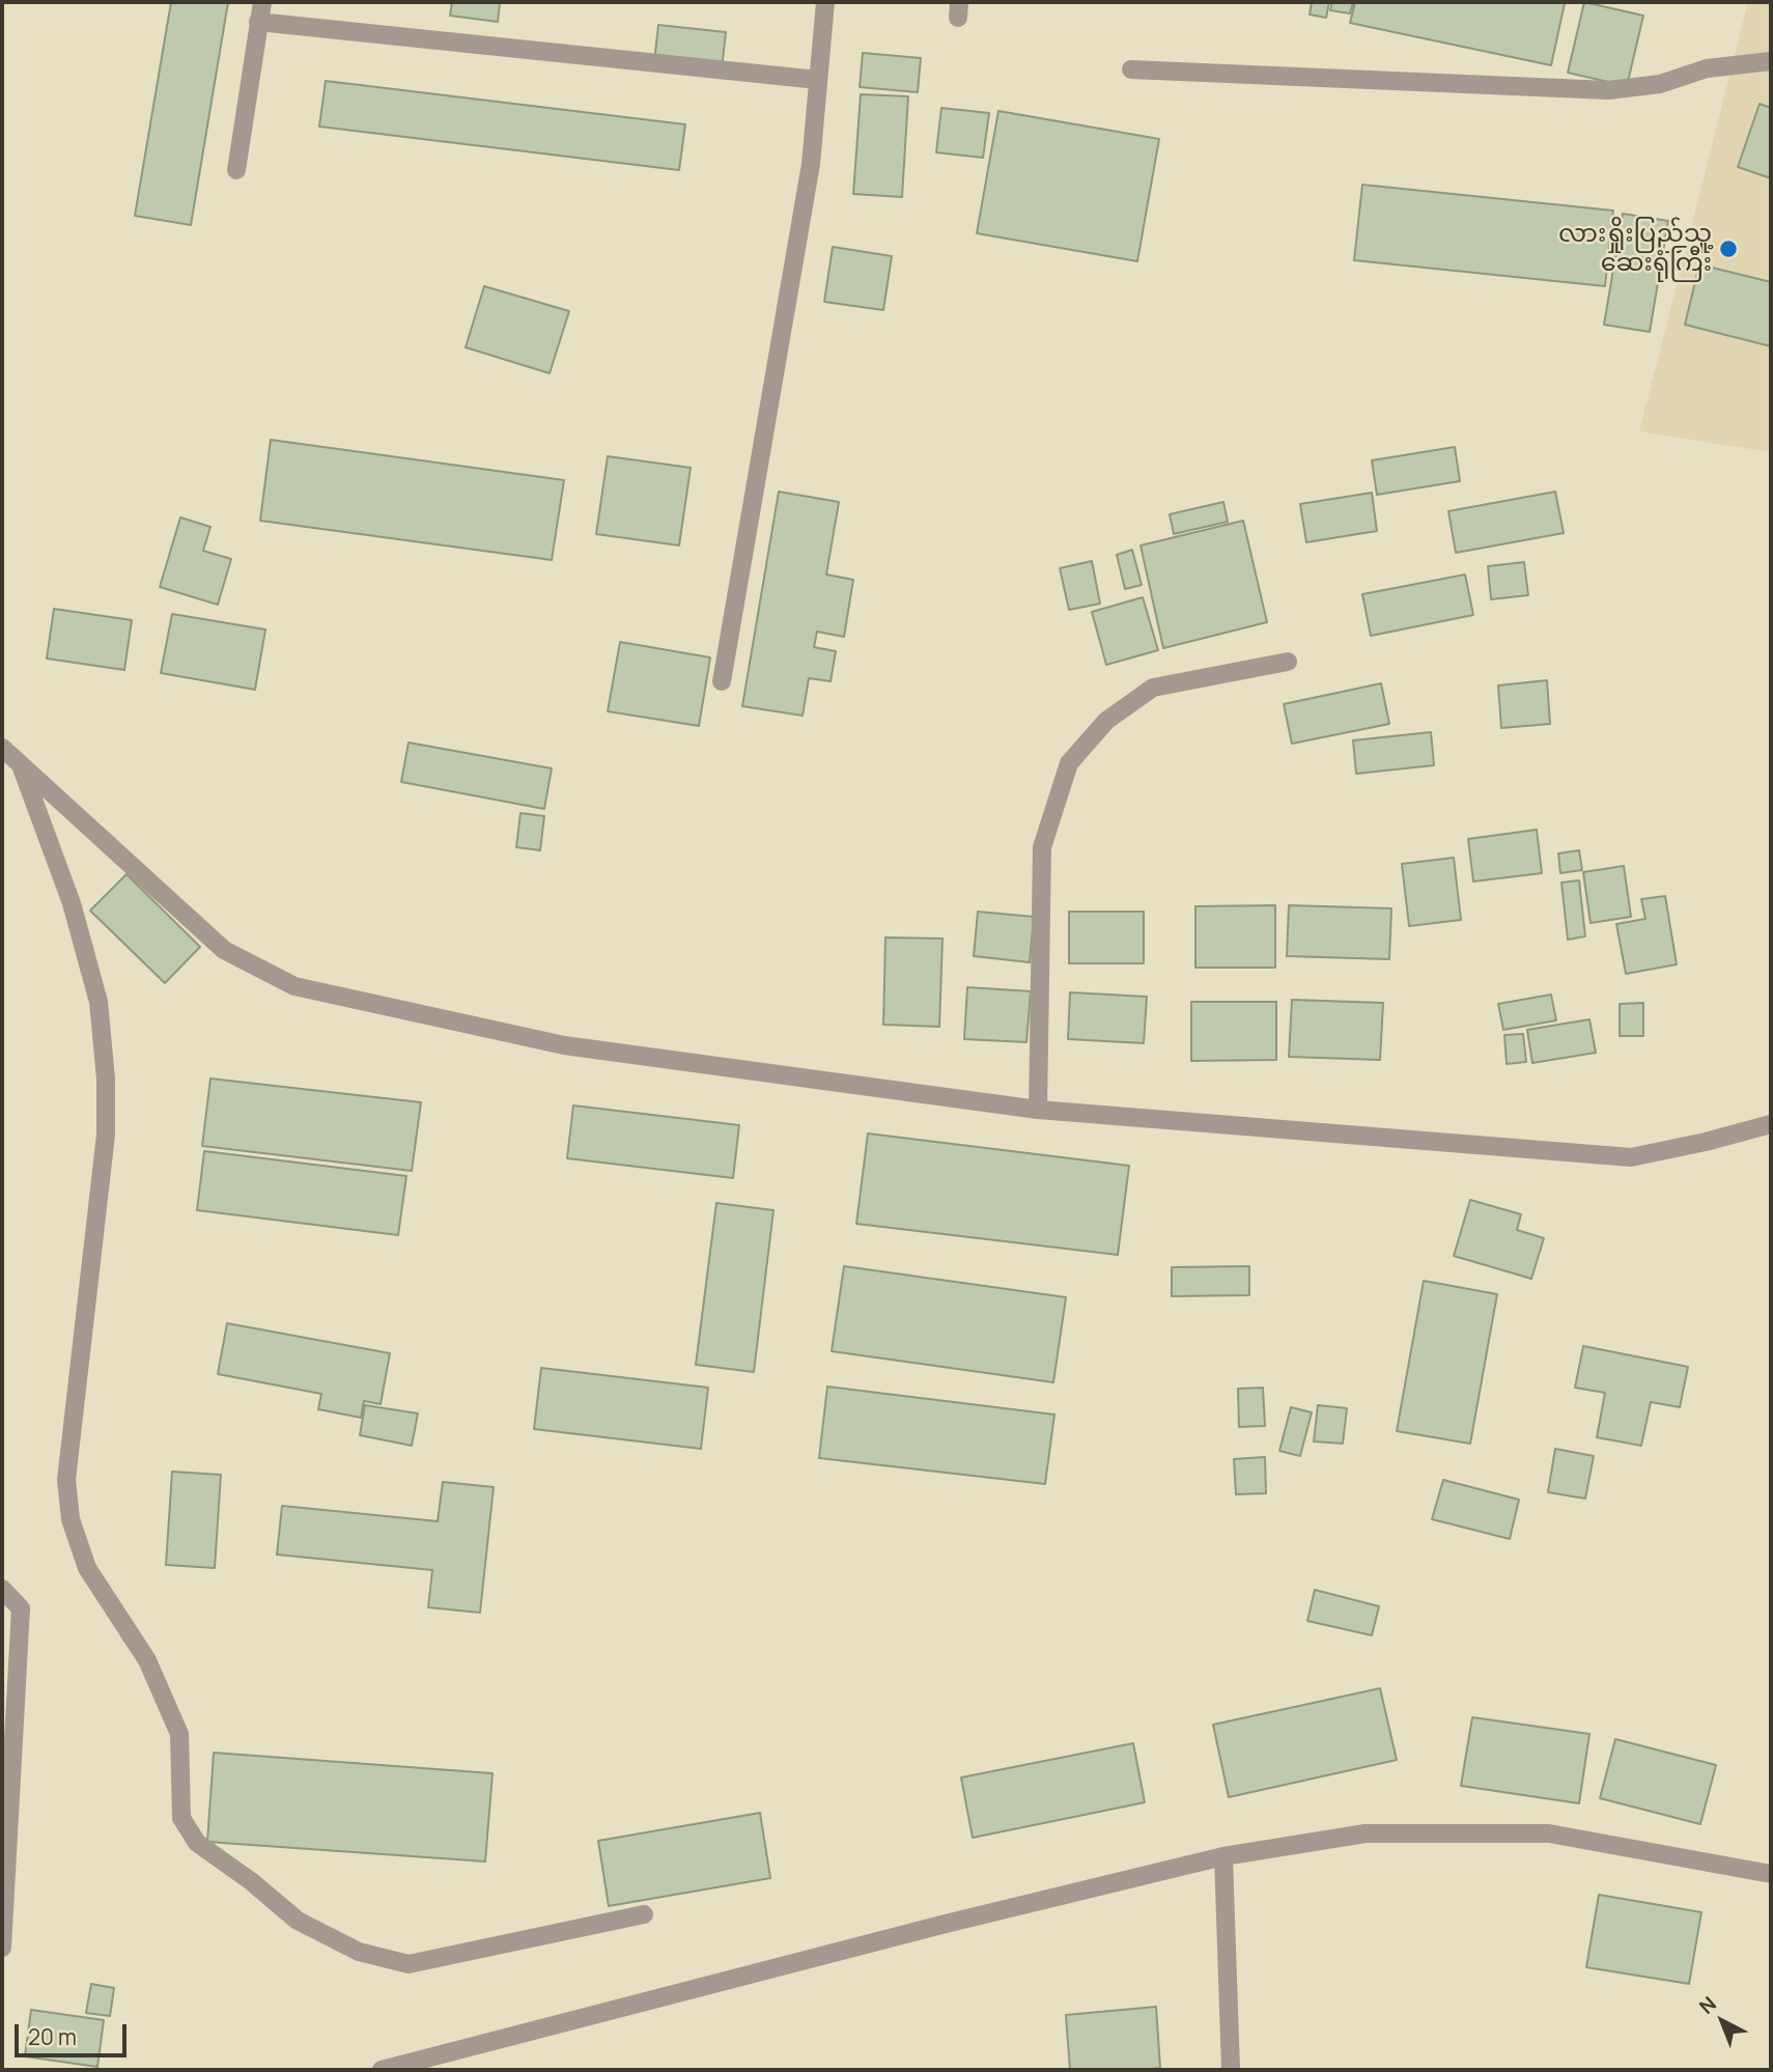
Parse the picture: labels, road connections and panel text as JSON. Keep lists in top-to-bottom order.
{
  "places": ["လားရှိုးပြည်သူ့ ဆေးရုံကြီး"],
  "scale_bar": "20 m",
  "north": "top left"
}
